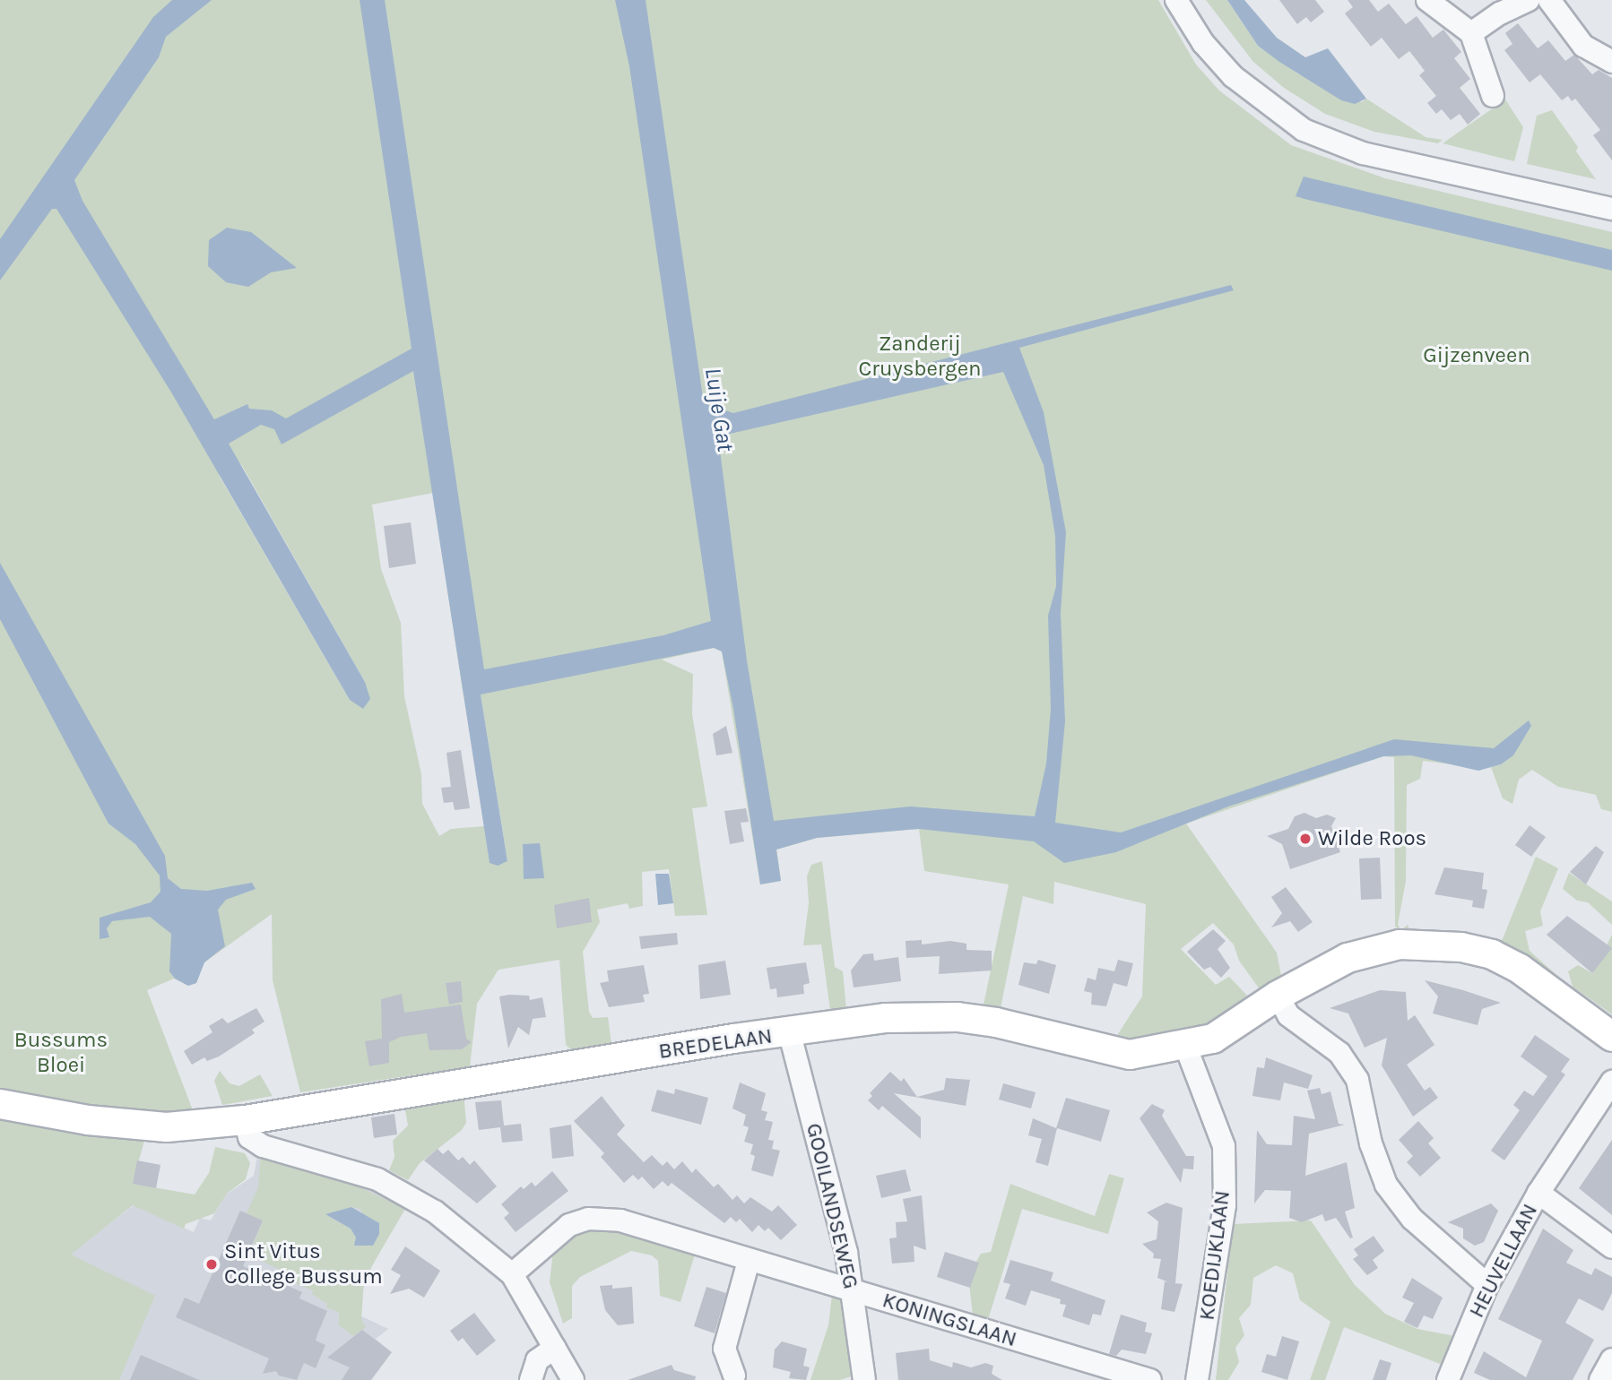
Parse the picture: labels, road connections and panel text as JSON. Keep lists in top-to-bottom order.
{
  "streets": {
    "main road": ["BREDELAAN"],
    "street": [
      "GOOILANDSEWEG",
      "KOEDIJKLAAN",
      "HEUVELLAAN",
      "KONINGSLAAN"
    ]
  },
  "crossings": [
    ["BREDELAAN", "GOOILANDSEWEG"],
    ["BREDELAAN", "KOEDIJKLAAN"],
    ["GOOILANDSEWEG", "KONINGSLAAN"]
  ],
  "water": ["Luije Gat"],
  "parks": ["Zanderij Cruysbergen", "Gijzenveen", "Bussums Bloei"],
  "places": ["Wilde Roos", "Sint Vitus College Bussum"]
}
